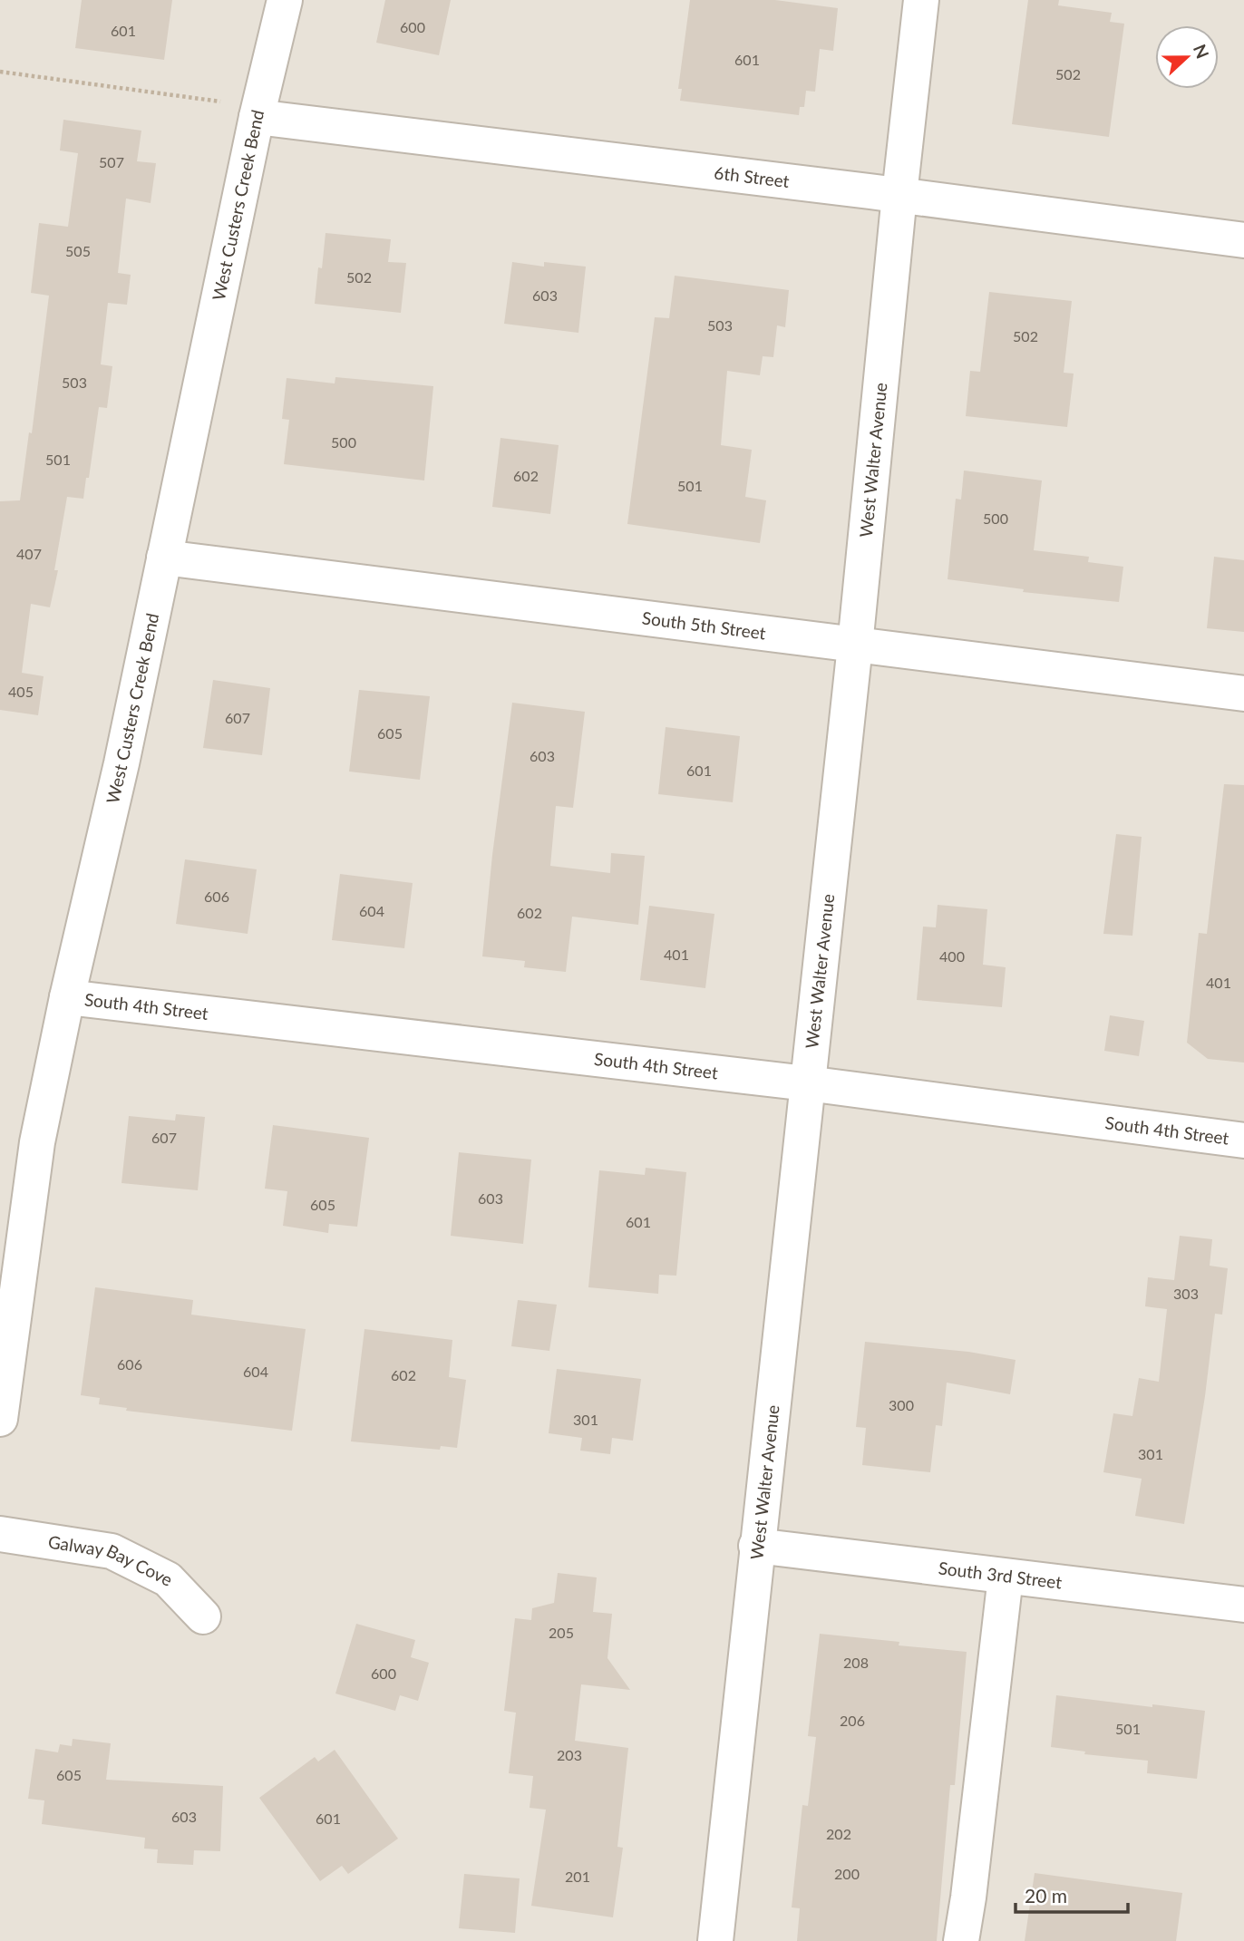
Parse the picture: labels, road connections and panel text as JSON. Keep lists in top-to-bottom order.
{
  "streets": {
    "street": [
      "6th Street",
      "West Custers Creek Bend",
      "West Walter Avenue",
      "South 5th Street",
      "South 4th Street",
      "Galway Bay Cove",
      "South 3rd Street"
    ]
  },
  "crossings": [
    ["6th Street", "West Custers Creek Bend"],
    ["6th Street", "West Walter Avenue"],
    ["West Custers Creek Bend", "South 5th Street"],
    ["West Custers Creek Bend", "South 4th Street"],
    ["West Walter Avenue", "South 5th Street"],
    ["West Walter Avenue", "South 4th Street"],
    ["West Walter Avenue", "South 3rd Street"]
  ],
  "house_numbers": [
    "600",
    "601",
    "601",
    "502",
    "507",
    "505",
    "502",
    "603",
    "503",
    "502",
    "503",
    "500",
    "501",
    "602",
    "501",
    "500",
    "407",
    "405",
    "607",
    "605",
    "603",
    "601",
    "606",
    "604",
    "602",
    "401",
    "400",
    "401",
    "607",
    "603",
    "605",
    "601",
    "303",
    "606",
    "604",
    "602",
    "300",
    "301",
    "301",
    "205",
    "208",
    "600",
    "206",
    "501",
    "203",
    "605",
    "603",
    "601",
    "202",
    "200",
    "201"
  ],
  "scale_bar": "20 m",
  "north": "right"
}
